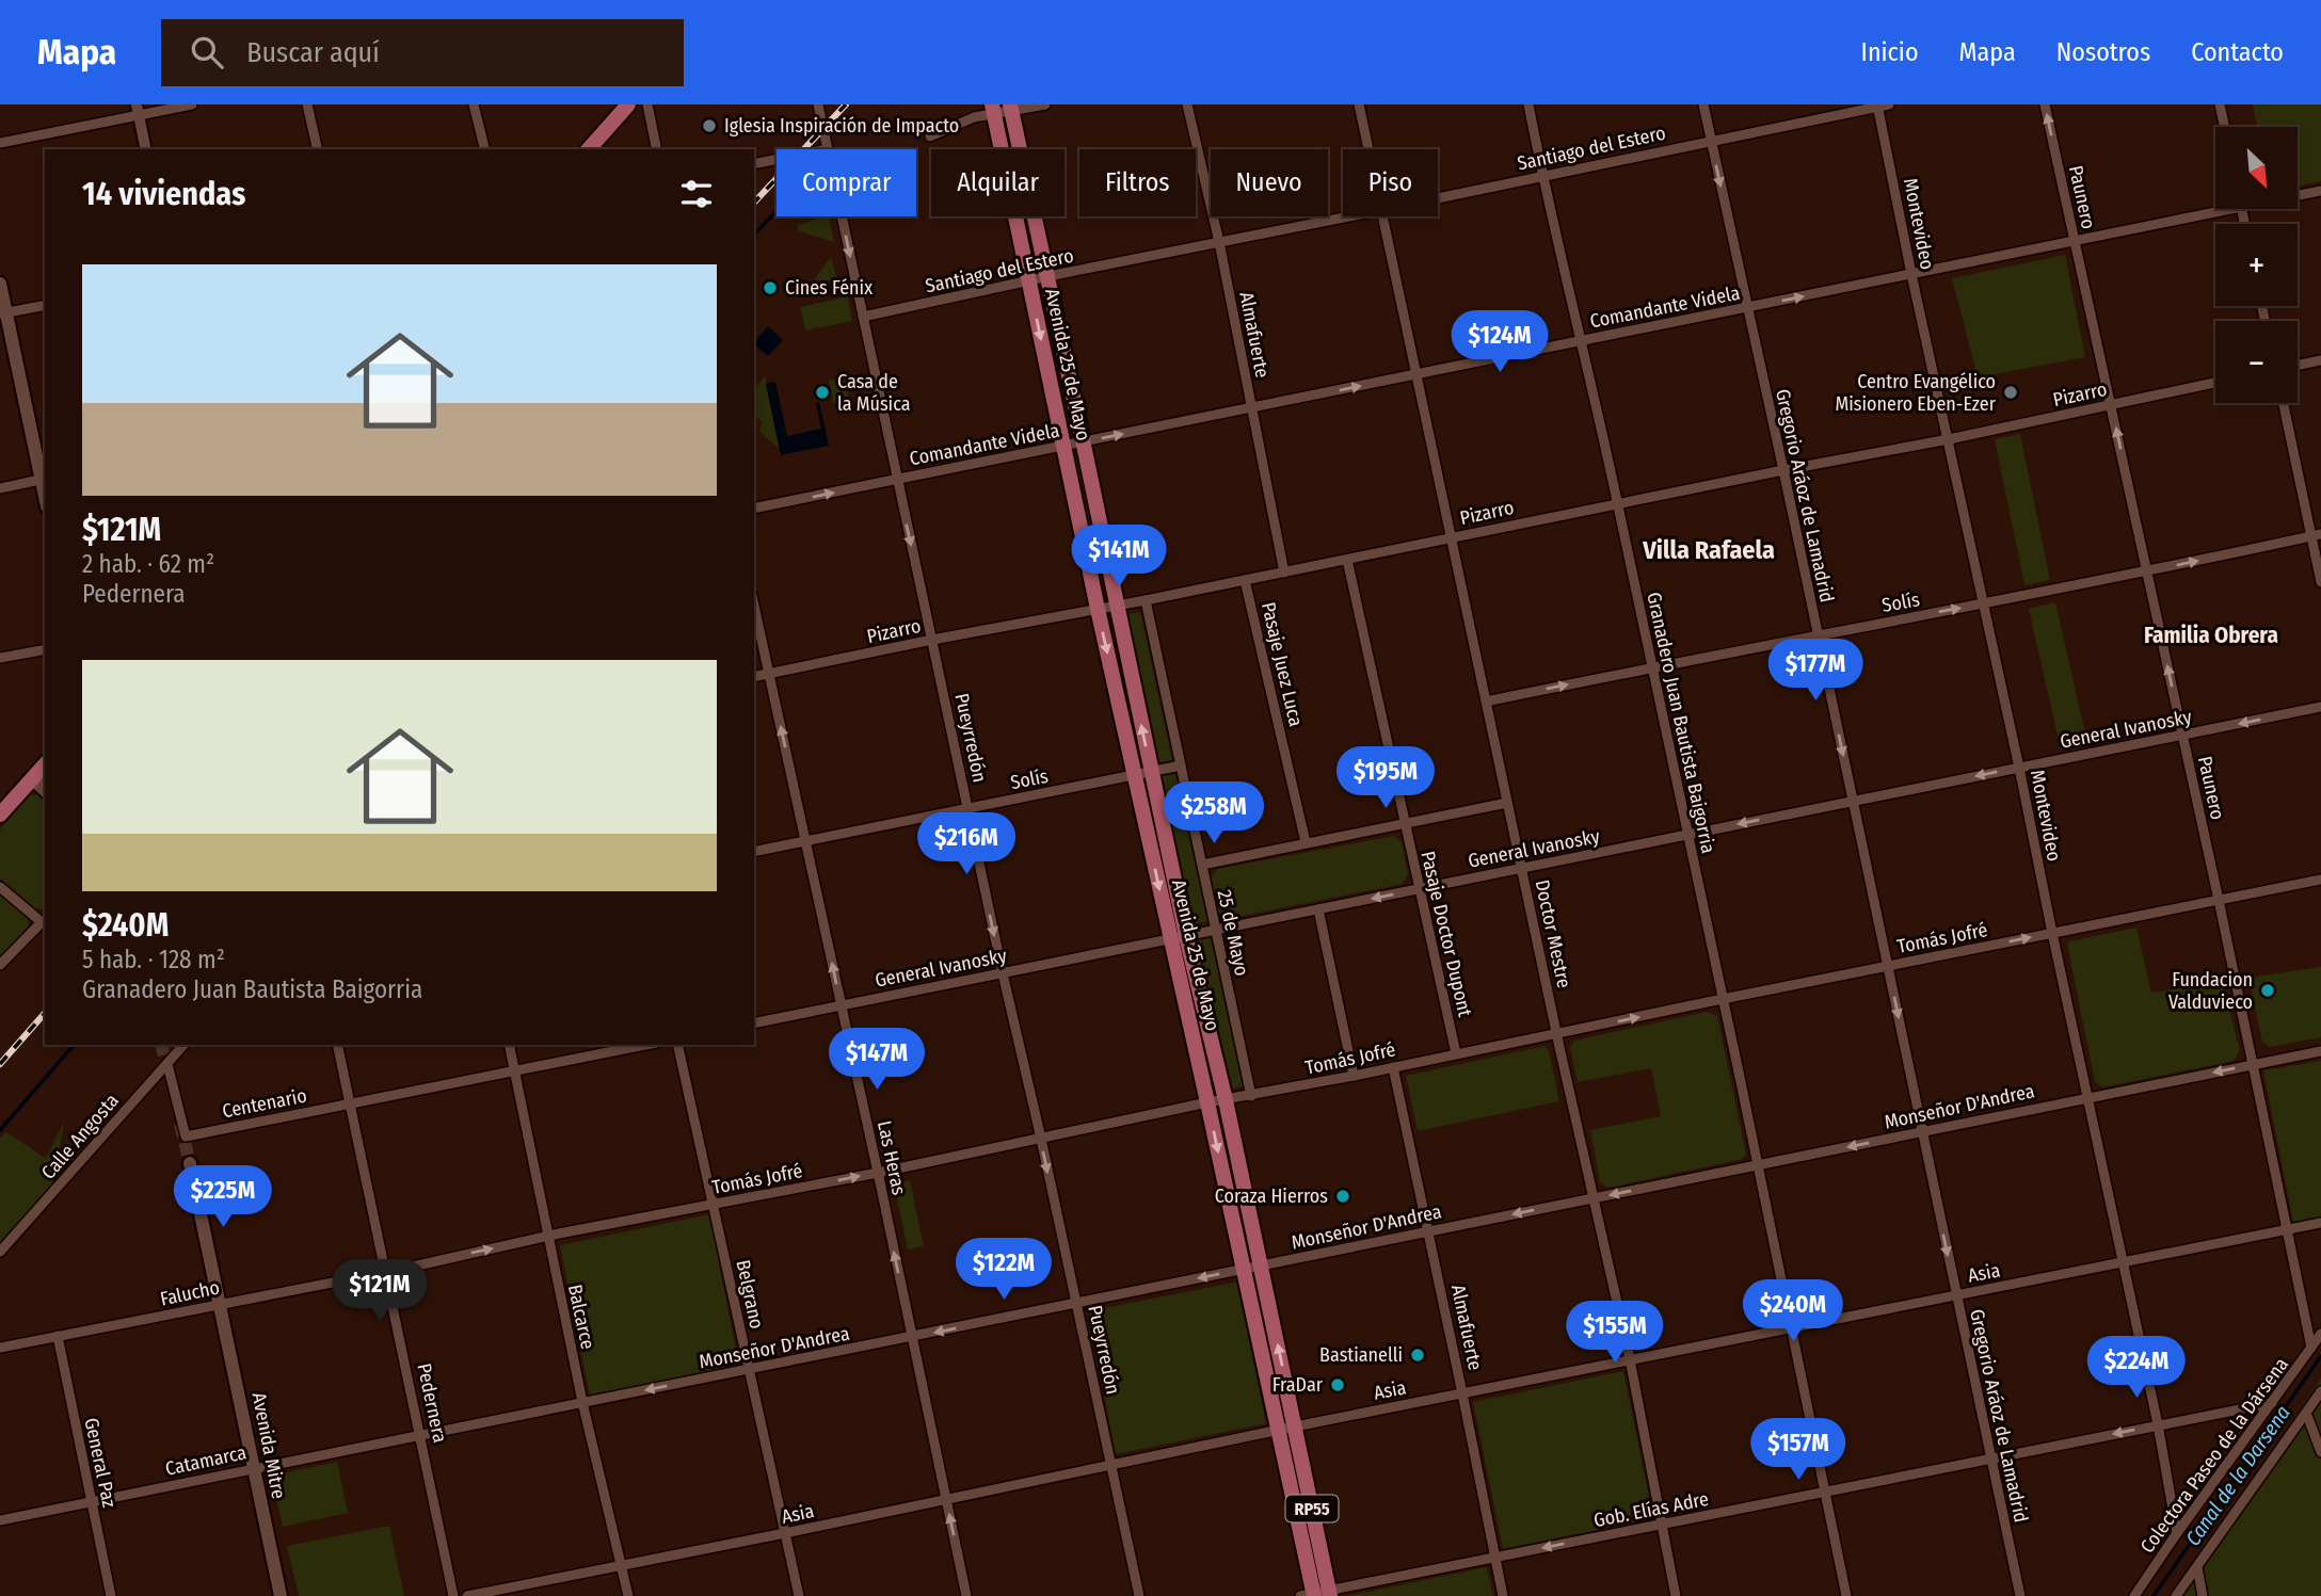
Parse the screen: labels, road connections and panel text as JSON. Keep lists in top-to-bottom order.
{
  "streets": {
    "main road": ["Avenida 25 de Mayo", "Avenida Mitre", "RP55"],
    "street": [
      "Santiago del Estero",
      "Paunero",
      "Montevideo",
      "Comandante Videla",
      "Almafuerte",
      "Pizarro",
      "Gregorio Aráoz de Lamadrid",
      "Solís",
      "Pasaje Juez Luca",
      "Granadero Juan Bautista Baigorria",
      "General Ivanosky",
      "Pueyrredón",
      "25 de Mayo",
      "Pasaje Doctor Dupont",
      "Doctor Mestre",
      "Tomás Jofré",
      "Centenario",
      "Monseñor D'Andrea",
      "Calle Angosta",
      "Las Heras",
      "Asia",
      "Falucho",
      "Belgrano",
      "Balcarce",
      "Pedernera",
      "Colectora Paseo de la Dársena",
      "Catamarca",
      "General Paz",
      "Gob. Elías Adre"
    ]
  },
  "crossings": [
    ["Santiago del Estero", "Montevideo"],
    ["Santiago del Estero", "Almafuerte"],
    ["Santiago del Estero", "Avenida 25 de Mayo"],
    ["Santiago del Estero", "Gregorio Aráoz de Lamadrid"],
    ["Santiago del Estero", "Granadero Juan Bautista Baigorria"],
    ["Santiago del Estero", "Pueyrredón"],
    ["Paunero", "Comandante Videla"],
    ["Paunero", "Pizarro"],
    ["Paunero", "Solís"],
    ["Paunero", "General Ivanosky"],
    ["Paunero", "Tomás Jofré"],
    ["Paunero", "Monseñor D'Andrea"],
    ["Paunero", "Asia"],
    ["Paunero", "Colectora Paseo de la Dársena"],
    ["Montevideo", "Comandante Videla"],
    ["Montevideo", "Pizarro"],
    ["Montevideo", "Solís"],
    ["Montevideo", "General Ivanosky"],
    ["Montevideo", "Tomás Jofré"],
    ["Montevideo", "Monseñor D'Andrea"],
    ["Montevideo", "Asia"],
    ["Montevideo", "Colectora Paseo de la Dársena"],
    ["Montevideo", "Gob. Elías Adre"],
    ["Comandante Videla", "Almafuerte"],
    ["Comandante Videla", "Avenida 25 de Mayo"],
    ["Comandante Videla", "Gregorio Aráoz de Lamadrid"],
    ["Comandante Videla", "Granadero Juan Bautista Baigorria"],
    ["Comandante Videla", "Pueyrredón"],
    ["Comandante Videla", "Doctor Mestre"],
    ["Almafuerte", "Pizarro"],
    ["Almafuerte", "Tomás Jofré"],
    ["Almafuerte", "Monseñor D'Andrea"],
    ["Almafuerte", "Asia"],
    ["Almafuerte", "Gob. Elías Adre"],
    ["Avenida 25 de Mayo", "Pizarro"],
    ["Avenida 25 de Mayo", "Solís"],
    ["Avenida 25 de Mayo", "General Ivanosky"],
    ["Avenida 25 de Mayo", "Tomás Jofré"],
    ["Avenida 25 de Mayo", "Monseñor D'Andrea"],
    ["Avenida 25 de Mayo", "Asia"],
    ["Avenida 25 de Mayo", "Gob. Elías Adre"],
    ["Pizarro", "Gregorio Aráoz de Lamadrid"],
    ["Pizarro", "Pasaje Juez Luca"],
    ["Pizarro", "Granadero Juan Bautista Baigorria"],
    ["Pizarro", "Pueyrredón"],
    ["Pizarro", "25 de Mayo"],
    ["Pizarro", "Pasaje Doctor Dupont"],
    ["Pizarro", "Doctor Mestre"],
    ["Pizarro", "Las Heras"],
    ["Gregorio Aráoz de Lamadrid", "Solís"],
    ["Gregorio Aráoz de Lamadrid", "General Ivanosky"],
    ["Gregorio Aráoz de Lamadrid", "Tomás Jofré"],
    ["Gregorio Aráoz de Lamadrid", "Monseñor D'Andrea"],
    ["Gregorio Aráoz de Lamadrid", "Asia"],
    ["Gregorio Aráoz de Lamadrid", "Gob. Elías Adre"],
    ["Solís", "Granadero Juan Bautista Baigorria"],
    ["Solís", "Pueyrredón"],
    ["Solís", "25 de Mayo"],
    ["Solís", "Doctor Mestre"],
    ["Solís", "Las Heras"],
    ["Granadero Juan Bautista Baigorria", "General Ivanosky"],
    ["Granadero Juan Bautista Baigorria", "Tomás Jofré"],
    ["Granadero Juan Bautista Baigorria", "Monseñor D'Andrea"],
    ["Granadero Juan Bautista Baigorria", "Asia"],
    ["General Ivanosky", "Pueyrredón"],
    ["General Ivanosky", "25 de Mayo"],
    ["General Ivanosky", "Pasaje Doctor Dupont"],
    ["General Ivanosky", "Doctor Mestre"],
    ["General Ivanosky", "Las Heras"],
    ["Pueyrredón", "Tomás Jofré"],
    ["Pueyrredón", "Monseñor D'Andrea"],
    ["Pueyrredón", "Asia"],
    ["25 de Mayo", "Tomás Jofré"],
    ["Pasaje Doctor Dupont", "Tomás Jofré"],
    ["Doctor Mestre", "Tomás Jofré"],
    ["Doctor Mestre", "Monseñor D'Andrea"],
    ["Doctor Mestre", "Asia"],
    ["Doctor Mestre", "Gob. Elías Adre"],
    ["Tomás Jofré", "Las Heras"],
    ["Tomás Jofré", "Falucho"],
    ["Tomás Jofré", "Belgrano"],
    ["Tomás Jofré", "Balcarce"],
    ["Tomás Jofré", "Pedernera"],
    ["Centenario", "Calle Angosta"],
    ["Centenario", "Pedernera"],
    ["Monseñor D'Andrea", "Las Heras"],
    ["Monseñor D'Andrea", "Belgrano"],
    ["Monseñor D'Andrea", "Balcarce"],
    ["Monseñor D'Andrea", "Pedernera"],
    ["Monseñor D'Andrea", "Catamarca"],
    ["Las Heras", "Asia"],
    ["Asia", "Belgrano"],
    ["Asia", "Balcarce"],
    ["Falucho", "Pedernera"],
    ["Falucho", "Avenida Mitre"],
    ["Falucho", "General Paz"],
    ["Pedernera", "Catamarca"],
    ["Avenida Mitre", "Catamarca"],
    ["Colectora Paseo de la Dársena", "Gob. Elías Adre"],
    ["Catamarca", "General Paz"]
  ],
  "one_way": [
    "Paunero",
    "Comandante Videla",
    "Gregorio Aráoz de Lamadrid",
    "Solís",
    "General Ivanosky",
    "Pueyrredón",
    "Monseñor D'Andrea",
    "Las Heras"
  ],
  "districts": ["Villa Rafaela", "Familia Obrera"],
  "water": ["Canal de la Darsena"],
  "places": [
    "Iglesia Inspiración de Impacto",
    "Cines Fénix",
    "Casa de la Música",
    "Centro Evangélico Misionero Eben-Ezer",
    "Fundacion Valduvieco",
    "Coraza Hierros",
    "Bastianelli",
    "FraDar"
  ],
  "north": "bottom right",
  "page": {
    "header": "Mapa",
    "search": "Buscar aquí",
    "nav": [
      "Inicio",
      "Mapa",
      "Nosotros",
      "Contacto"
    ],
    "map_buttons": ["+", "−"],
    "chip": [
      "Comprar",
      "Alquilar",
      "Filtros",
      "Nuevo",
      "Piso"
    ],
    "heading": "14 viviendas",
    "list": [
      {
        "name": "$121M",
        "note": "2 hab. · 62 m² · Pedernera"
      },
      {
        "name": "$240M",
        "note": "5 hab. · 128 m² · Granadero Juan Bautista Baigorria"
      }
    ],
    "price": [
      "$124M",
      "$141M",
      "$177M",
      "$195M",
      "$258M",
      "$216M",
      "$147M",
      "$225M",
      "$122M",
      "$121M",
      "$240M",
      "$155M",
      "$224M",
      "$157M"
    ]
  }
}
